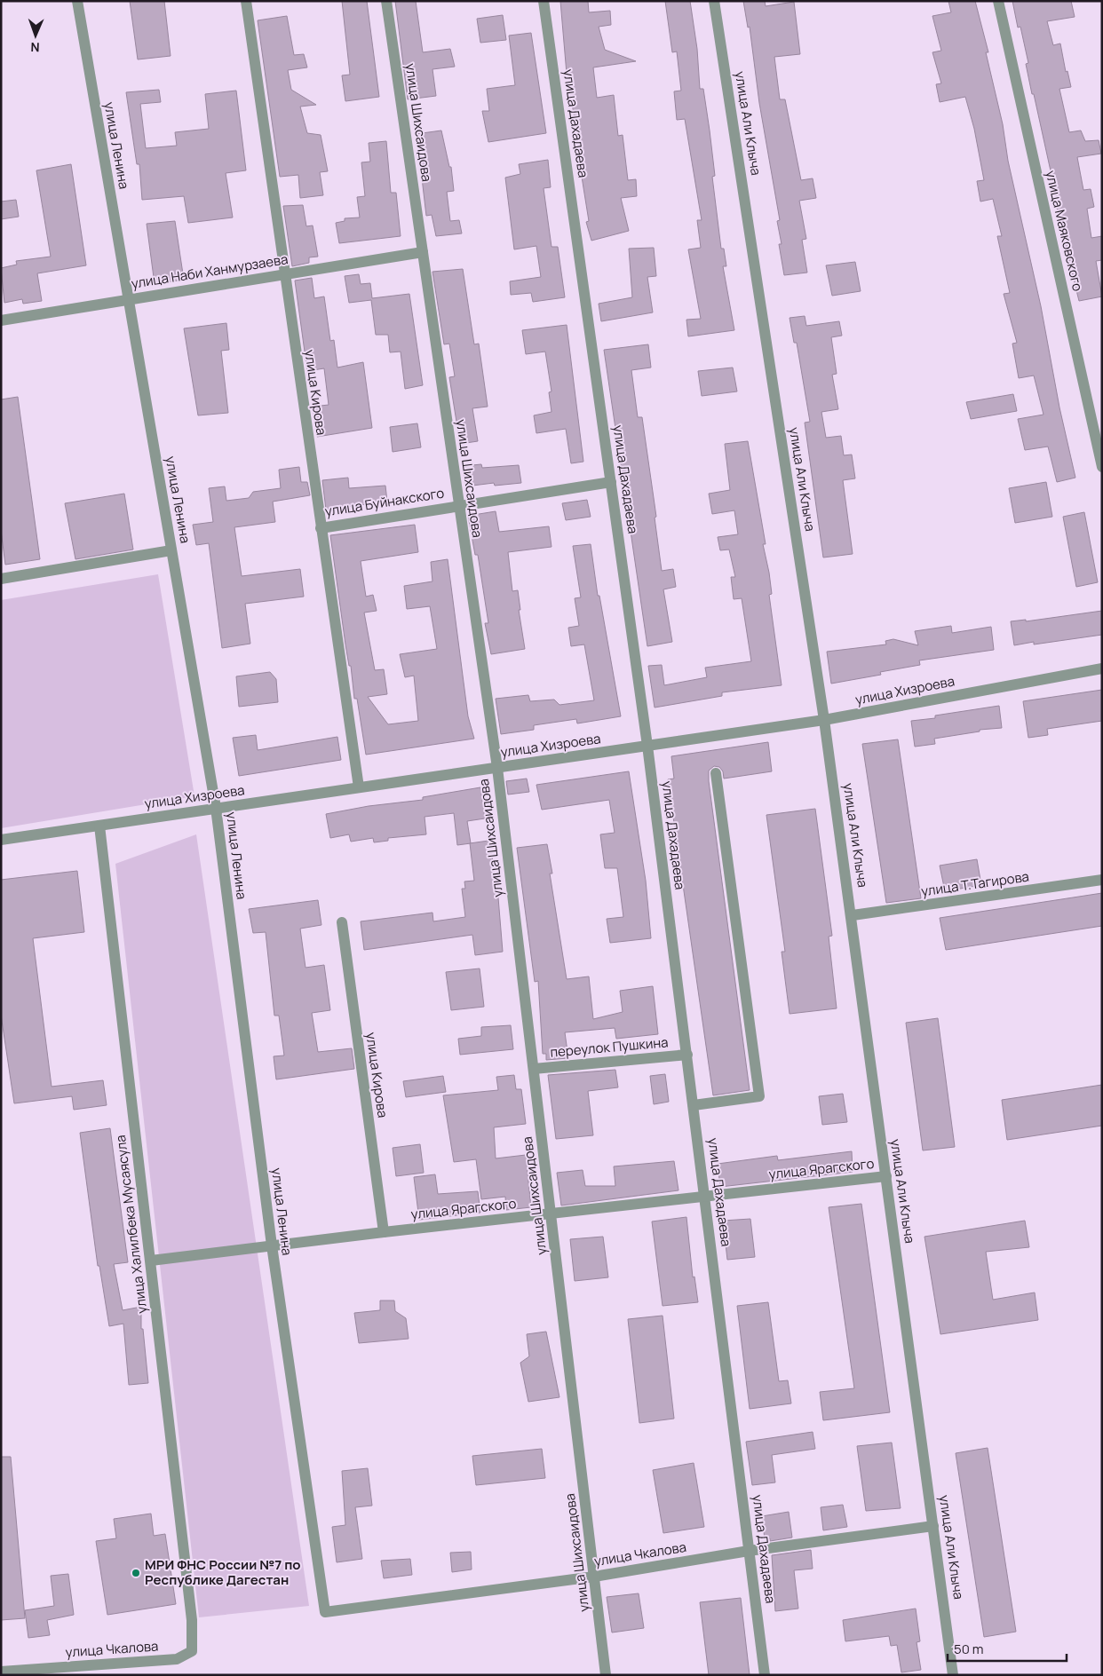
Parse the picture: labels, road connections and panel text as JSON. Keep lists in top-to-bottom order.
{
  "streets": {
    "street": [
      "улица Шихсаидова",
      "улица Дахадаева",
      "улица Али Клыча",
      "улица Ленина",
      "улица Маяковского",
      "улица Наби Ханмурзаева",
      "улица Кирова",
      "улица Буйнакского",
      "улица Хизроева",
      "улица Т.Тагирова",
      "переулок Пушкина",
      "улица Ярагского",
      "улица Халилбека Мусаясула",
      "улица Чкалова"
    ]
  },
  "crossings": [
    ["улица Шихсаидова", "улица Наби Ханмурзаева"],
    ["улица Шихсаидова", "улица Буйнакского"],
    ["улица Шихсаидова", "улица Хизроева"],
    ["улица Шихсаидова", "переулок Пушкина"],
    ["улица Шихсаидова", "улица Ярагского"],
    ["улица Шихсаидова", "улица Чкалова"],
    ["улица Дахадаева", "улица Буйнакского"],
    ["улица Дахадаева", "улица Хизроева"],
    ["улица Дахадаева", "переулок Пушкина"],
    ["улица Дахадаева", "улица Ярагского"],
    ["улица Дахадаева", "улица Чкалова"],
    ["улица Али Клыча", "улица Хизроева"],
    ["улица Али Клыча", "улица Т.Тагирова"],
    ["улица Али Клыча", "улица Ярагского"],
    ["улица Али Клыча", "улица Чкалова"],
    ["улица Ленина", "улица Наби Ханмурзаева"],
    ["улица Ленина", "улица Хизроева"],
    ["улица Ленина", "улица Ярагского"],
    ["улица Ленина", "улица Чкалова"],
    ["улица Наби Ханмурзаева", "улица Кирова"],
    ["улица Кирова", "улица Буйнакского"],
    ["улица Кирова", "улица Хизроева"],
    ["улица Кирова", "улица Ярагского"],
    ["улица Хизроева", "улица Халилбека Мусаясула"],
    ["улица Ярагского", "улица Халилбека Мусаясула"],
    ["улица Халилбека Мусаясула", "улица Чкалова"]
  ],
  "places": ["МРИ ФНС России №7 по Республике Дагестан"],
  "scale_bar": "50 m",
  "north": "bottom"
}
